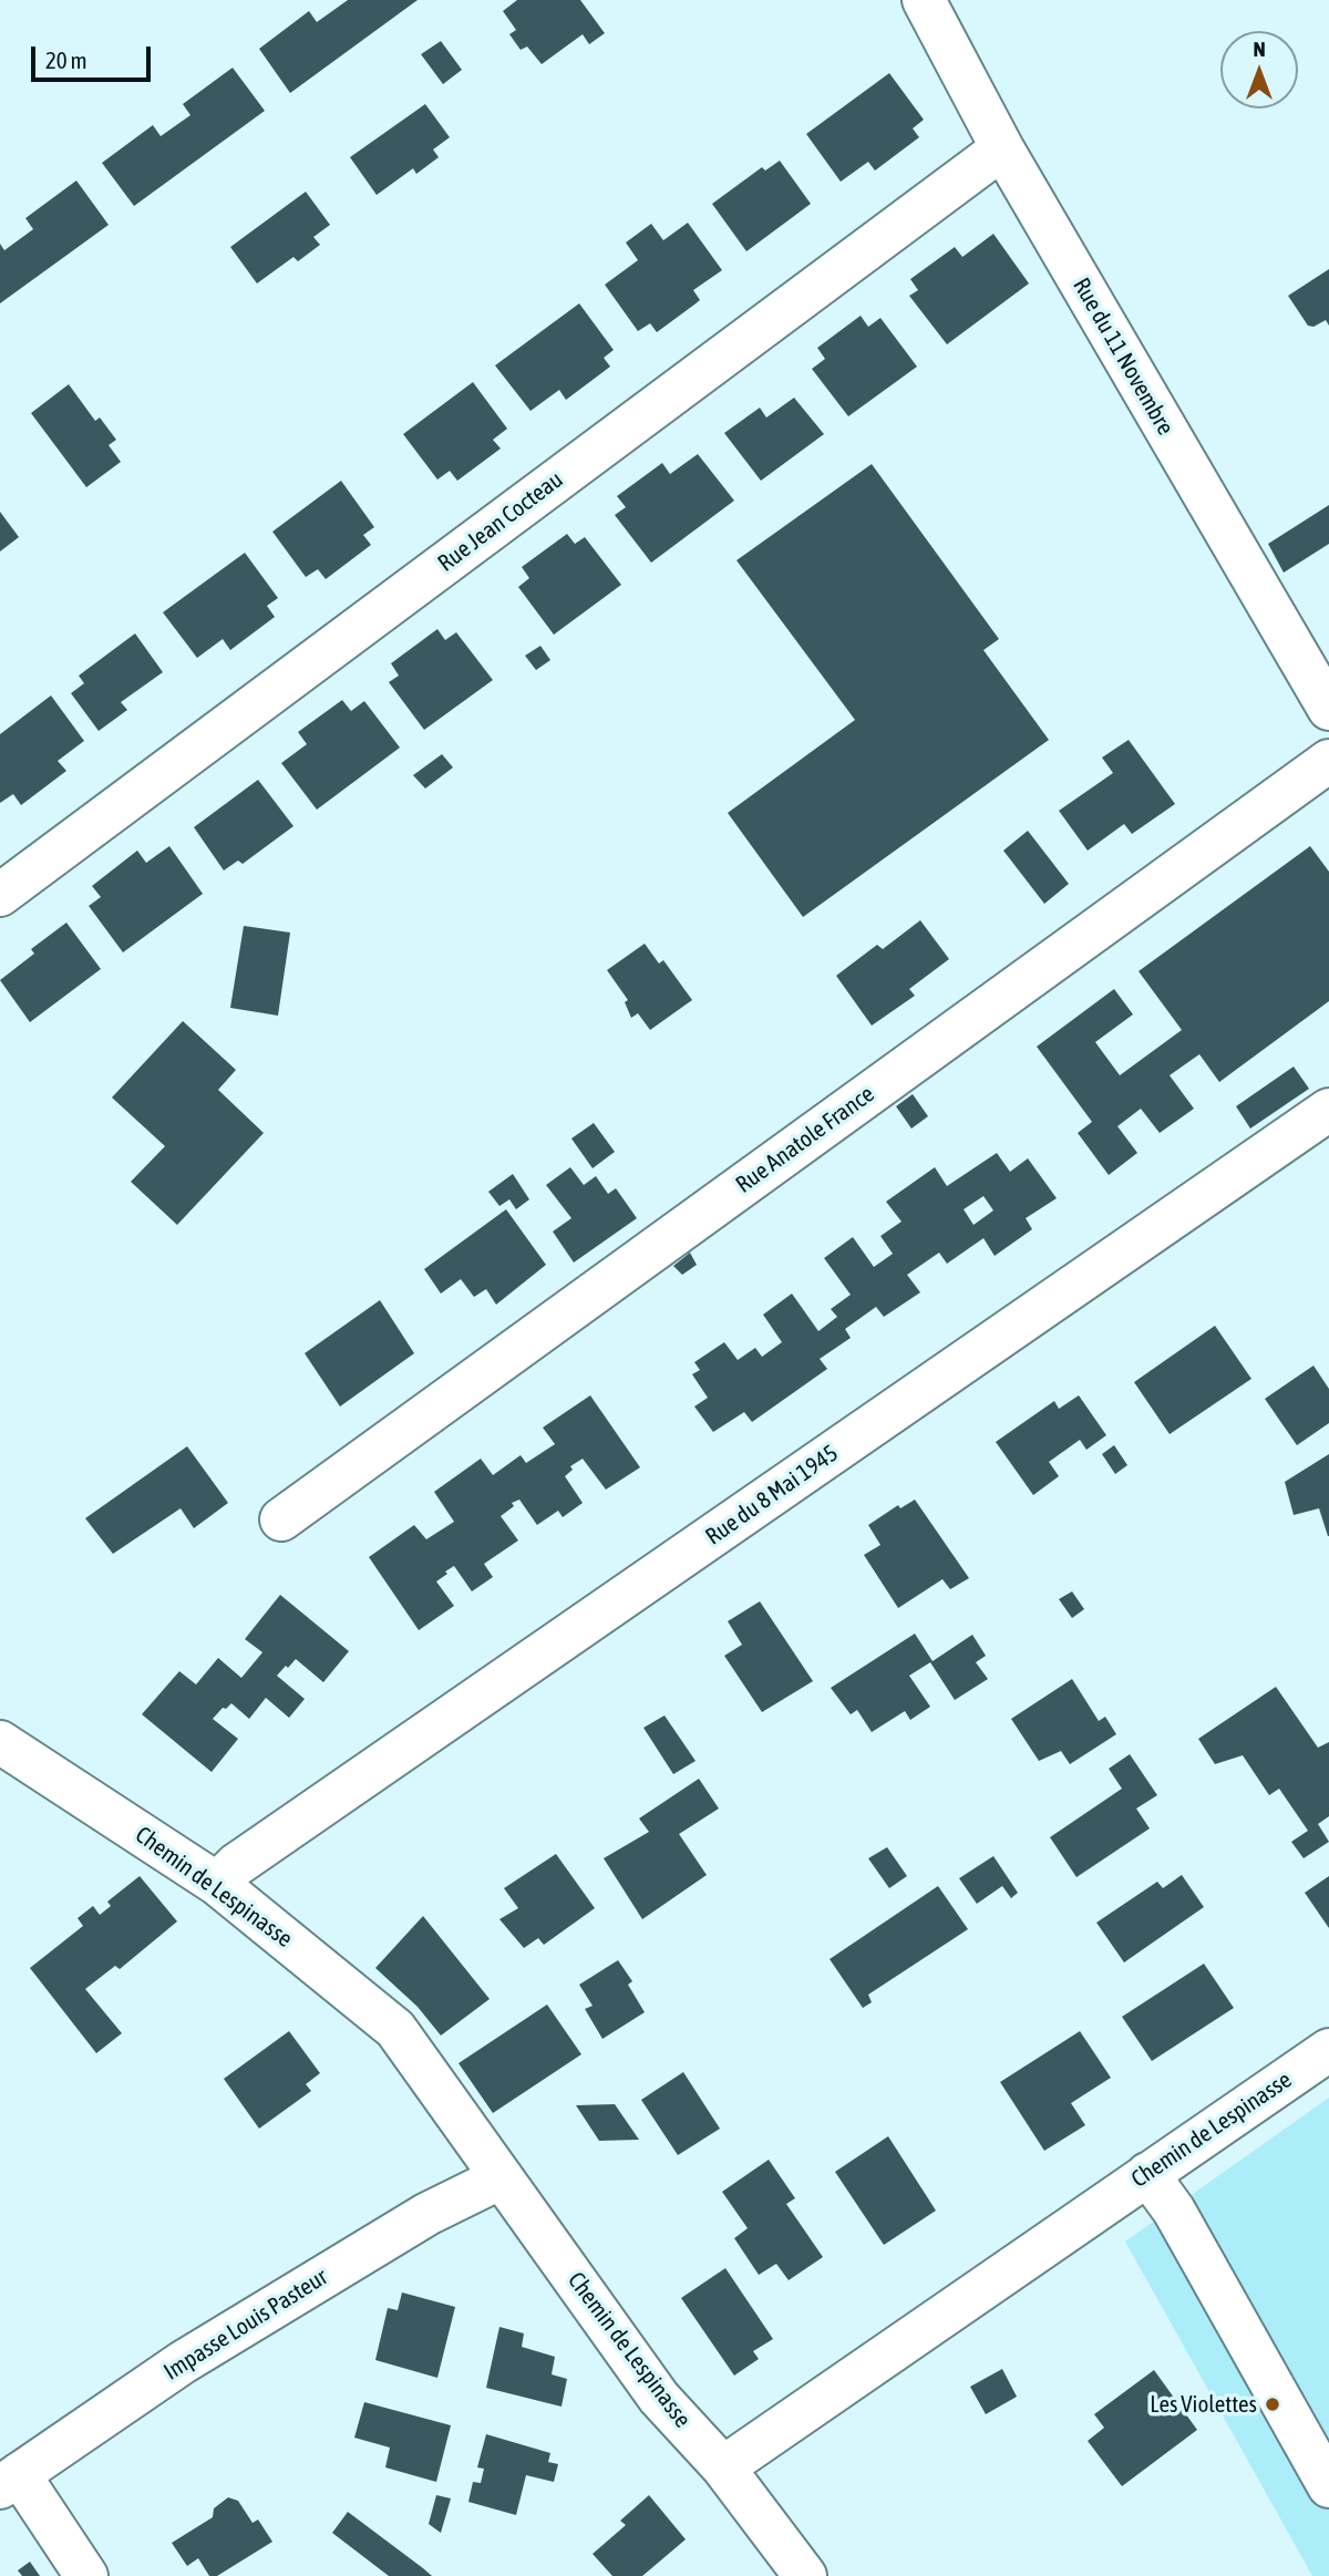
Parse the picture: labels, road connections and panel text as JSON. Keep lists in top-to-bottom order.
{
  "streets": {
    "street": [
      "Rue du 11 Novembre",
      "Rue Jean Cocteau",
      "Rue Anatole France",
      "Rue du 8 Mai 1945",
      "Chemin de Lespinasse",
      "Impasse Louis Pasteur"
    ]
  },
  "crossings": [
    ["Rue du 11 Novembre", "Rue Jean Cocteau"],
    ["Rue du 8 Mai 1945", "Chemin de Lespinasse"],
    ["Chemin de Lespinasse", "Impasse Louis Pasteur"]
  ],
  "places": ["Les Violettes"],
  "scale_bar": "20 m",
  "north": "top"
}
